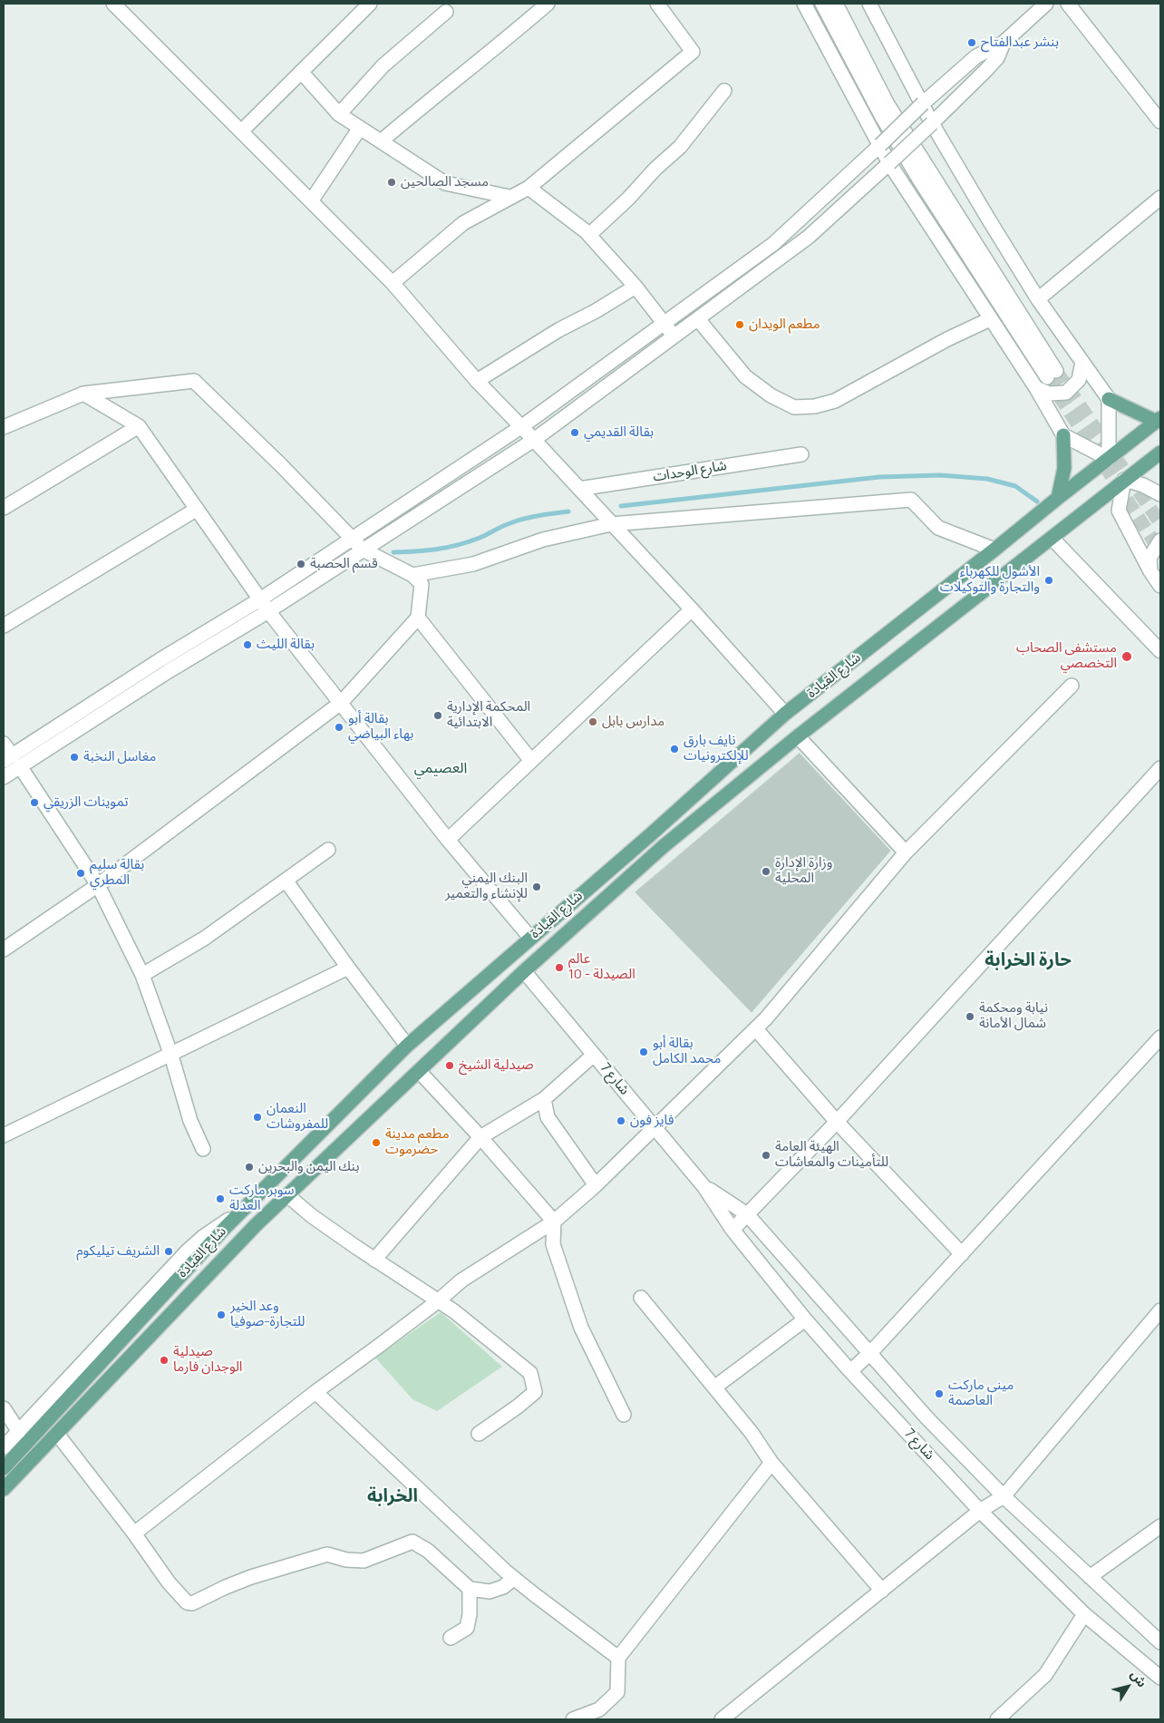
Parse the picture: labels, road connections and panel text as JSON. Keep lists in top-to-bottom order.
{
  "streets": {
    "main road": ["شارع القيادة"],
    "street": ["شارع الوحدات", "شارع 7"]
  },
  "crossings": [
    ["شارع القيادة", "شارع 7"]
  ],
  "districts": ["العصيمي", "حارة الخرابة", "الخرابة"],
  "places": [
    "بنشر عبدالفتاح",
    "مسجد الصالحين",
    "مطعم الويدان",
    "بقالة القديمي",
    "قسم الحصبة",
    "الأشول للكهرباء والتجارة والتوكيلات",
    "بقالة الليث",
    "مستشفى الصحاب التخصصي",
    "المحكمة الإدارية الابتدائية",
    "مدارس بابل",
    "بقالة أبو بهاء البياضي",
    "نايف بارق للإلكترونيات",
    "مغاسل النخبة",
    "تموينات الزريقي",
    "وزارة الإدارة المحلية",
    "بقالة سليم المطري",
    "البنك اليمني للإنشاء والتعمير",
    "عالم الصيدلة - 10",
    "نيابة ومحكمة شمال الأمانة",
    "بقالة أبو محمد الكامل",
    "صيدلية الشيخ",
    "النعمان للمفروشات",
    "فايز فون",
    "مطعم مدينة حضرموت",
    "الهيئة العامة للتأمينات والمعاشات",
    "بنك اليمن والبحرين",
    "سوبر ماركت العدلة",
    "الشريف تيليكوم",
    "وعد الخير للتجارة-صوفيا",
    "صيدلية الوجدان فارما",
    "ميني ماركت العاصمة"
  ],
  "north": "top right"
}
